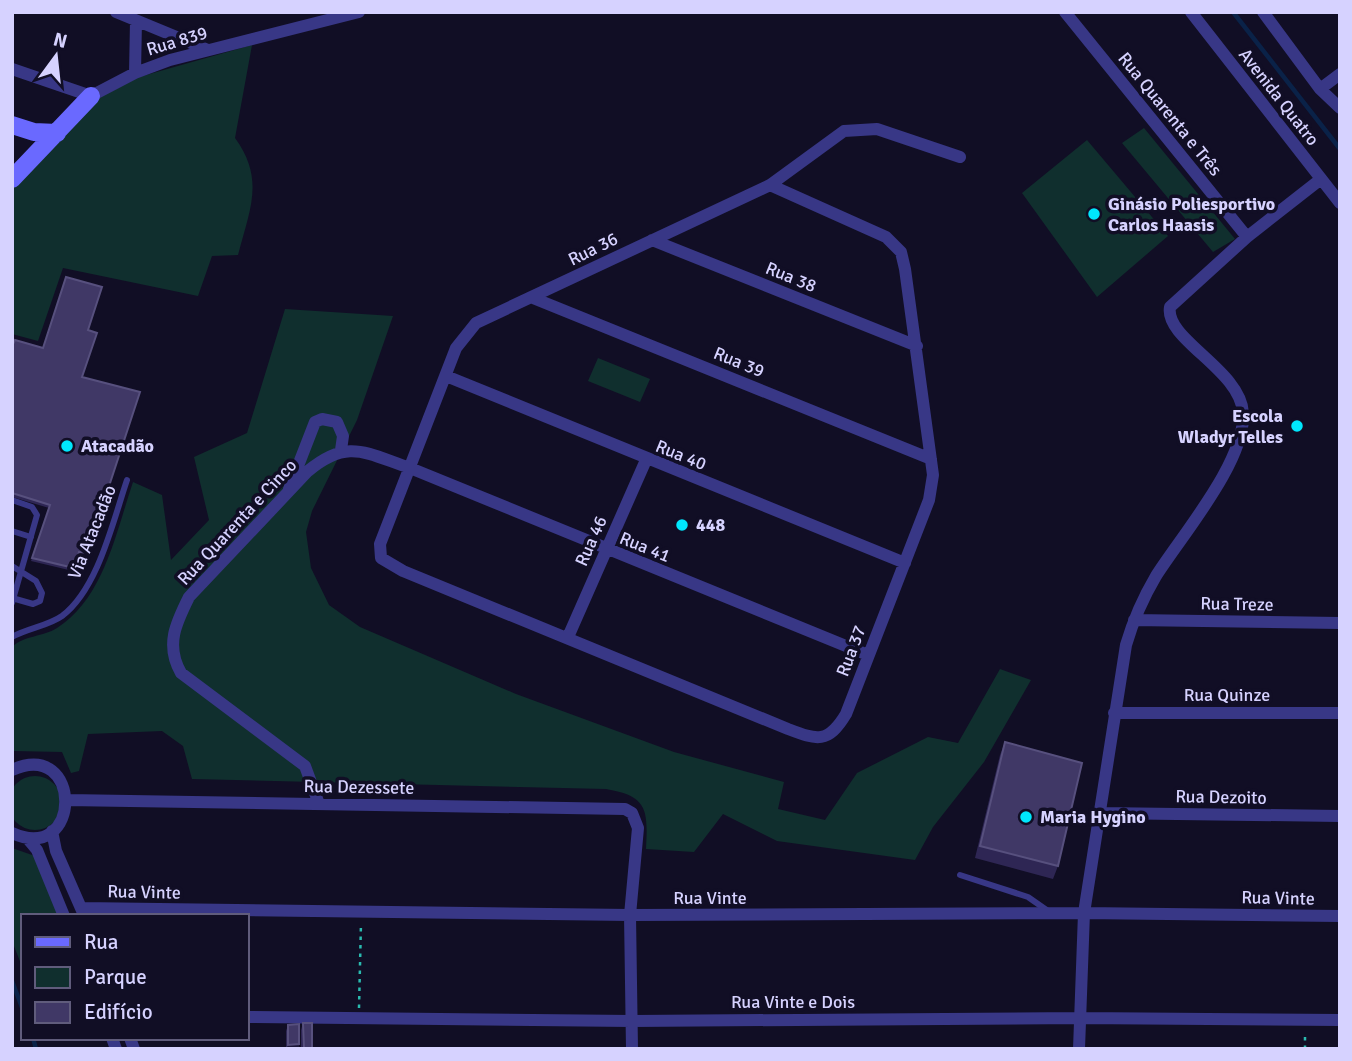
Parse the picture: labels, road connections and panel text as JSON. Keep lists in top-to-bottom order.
{
  "streets": {
    "street": [
      "Rua 839",
      "Avenida Quatro",
      "Rua Quarenta e Três",
      "Rua 36",
      "Rua 38",
      "Rua 39",
      "Rua 40",
      "Rua Quarenta e Cinco",
      "Rua 46",
      "Rua 41",
      "Rua Treze",
      "Rua 37",
      "Rua Quinze",
      "Rua Dezessete",
      "Rua Dezoito",
      "Rua Vinte",
      "Rua Vinte e Dois"
    ],
    "lane": ["Via Atacadão"]
  },
  "crossings": [
    ["Rua 36", "Rua 38"],
    ["Rua 36", "Rua 39"],
    ["Rua 36", "Rua 40"],
    ["Rua 36", "Rua 41"],
    ["Rua 36", "Rua 37"],
    ["Rua 38", "Rua 37"],
    ["Rua 39", "Rua 37"],
    ["Rua 40", "Rua 46"],
    ["Rua 40", "Rua 37"],
    ["Rua Quarenta e Cinco", "Rua Dezessete"],
    ["Rua 46", "Rua 41"],
    ["Rua 46", "Rua 37"],
    ["Rua 41", "Rua 37"],
    ["Rua Dezessete", "Rua Vinte"]
  ],
  "places": [
    "Ginásio Poliesportivo Carlos Haasis",
    "Escola Wladyr Telles",
    "Atacadão",
    "448",
    "Maria Hygino"
  ],
  "legend": ["Rua", "Parque", "Edifício"],
  "north": "top"
}
